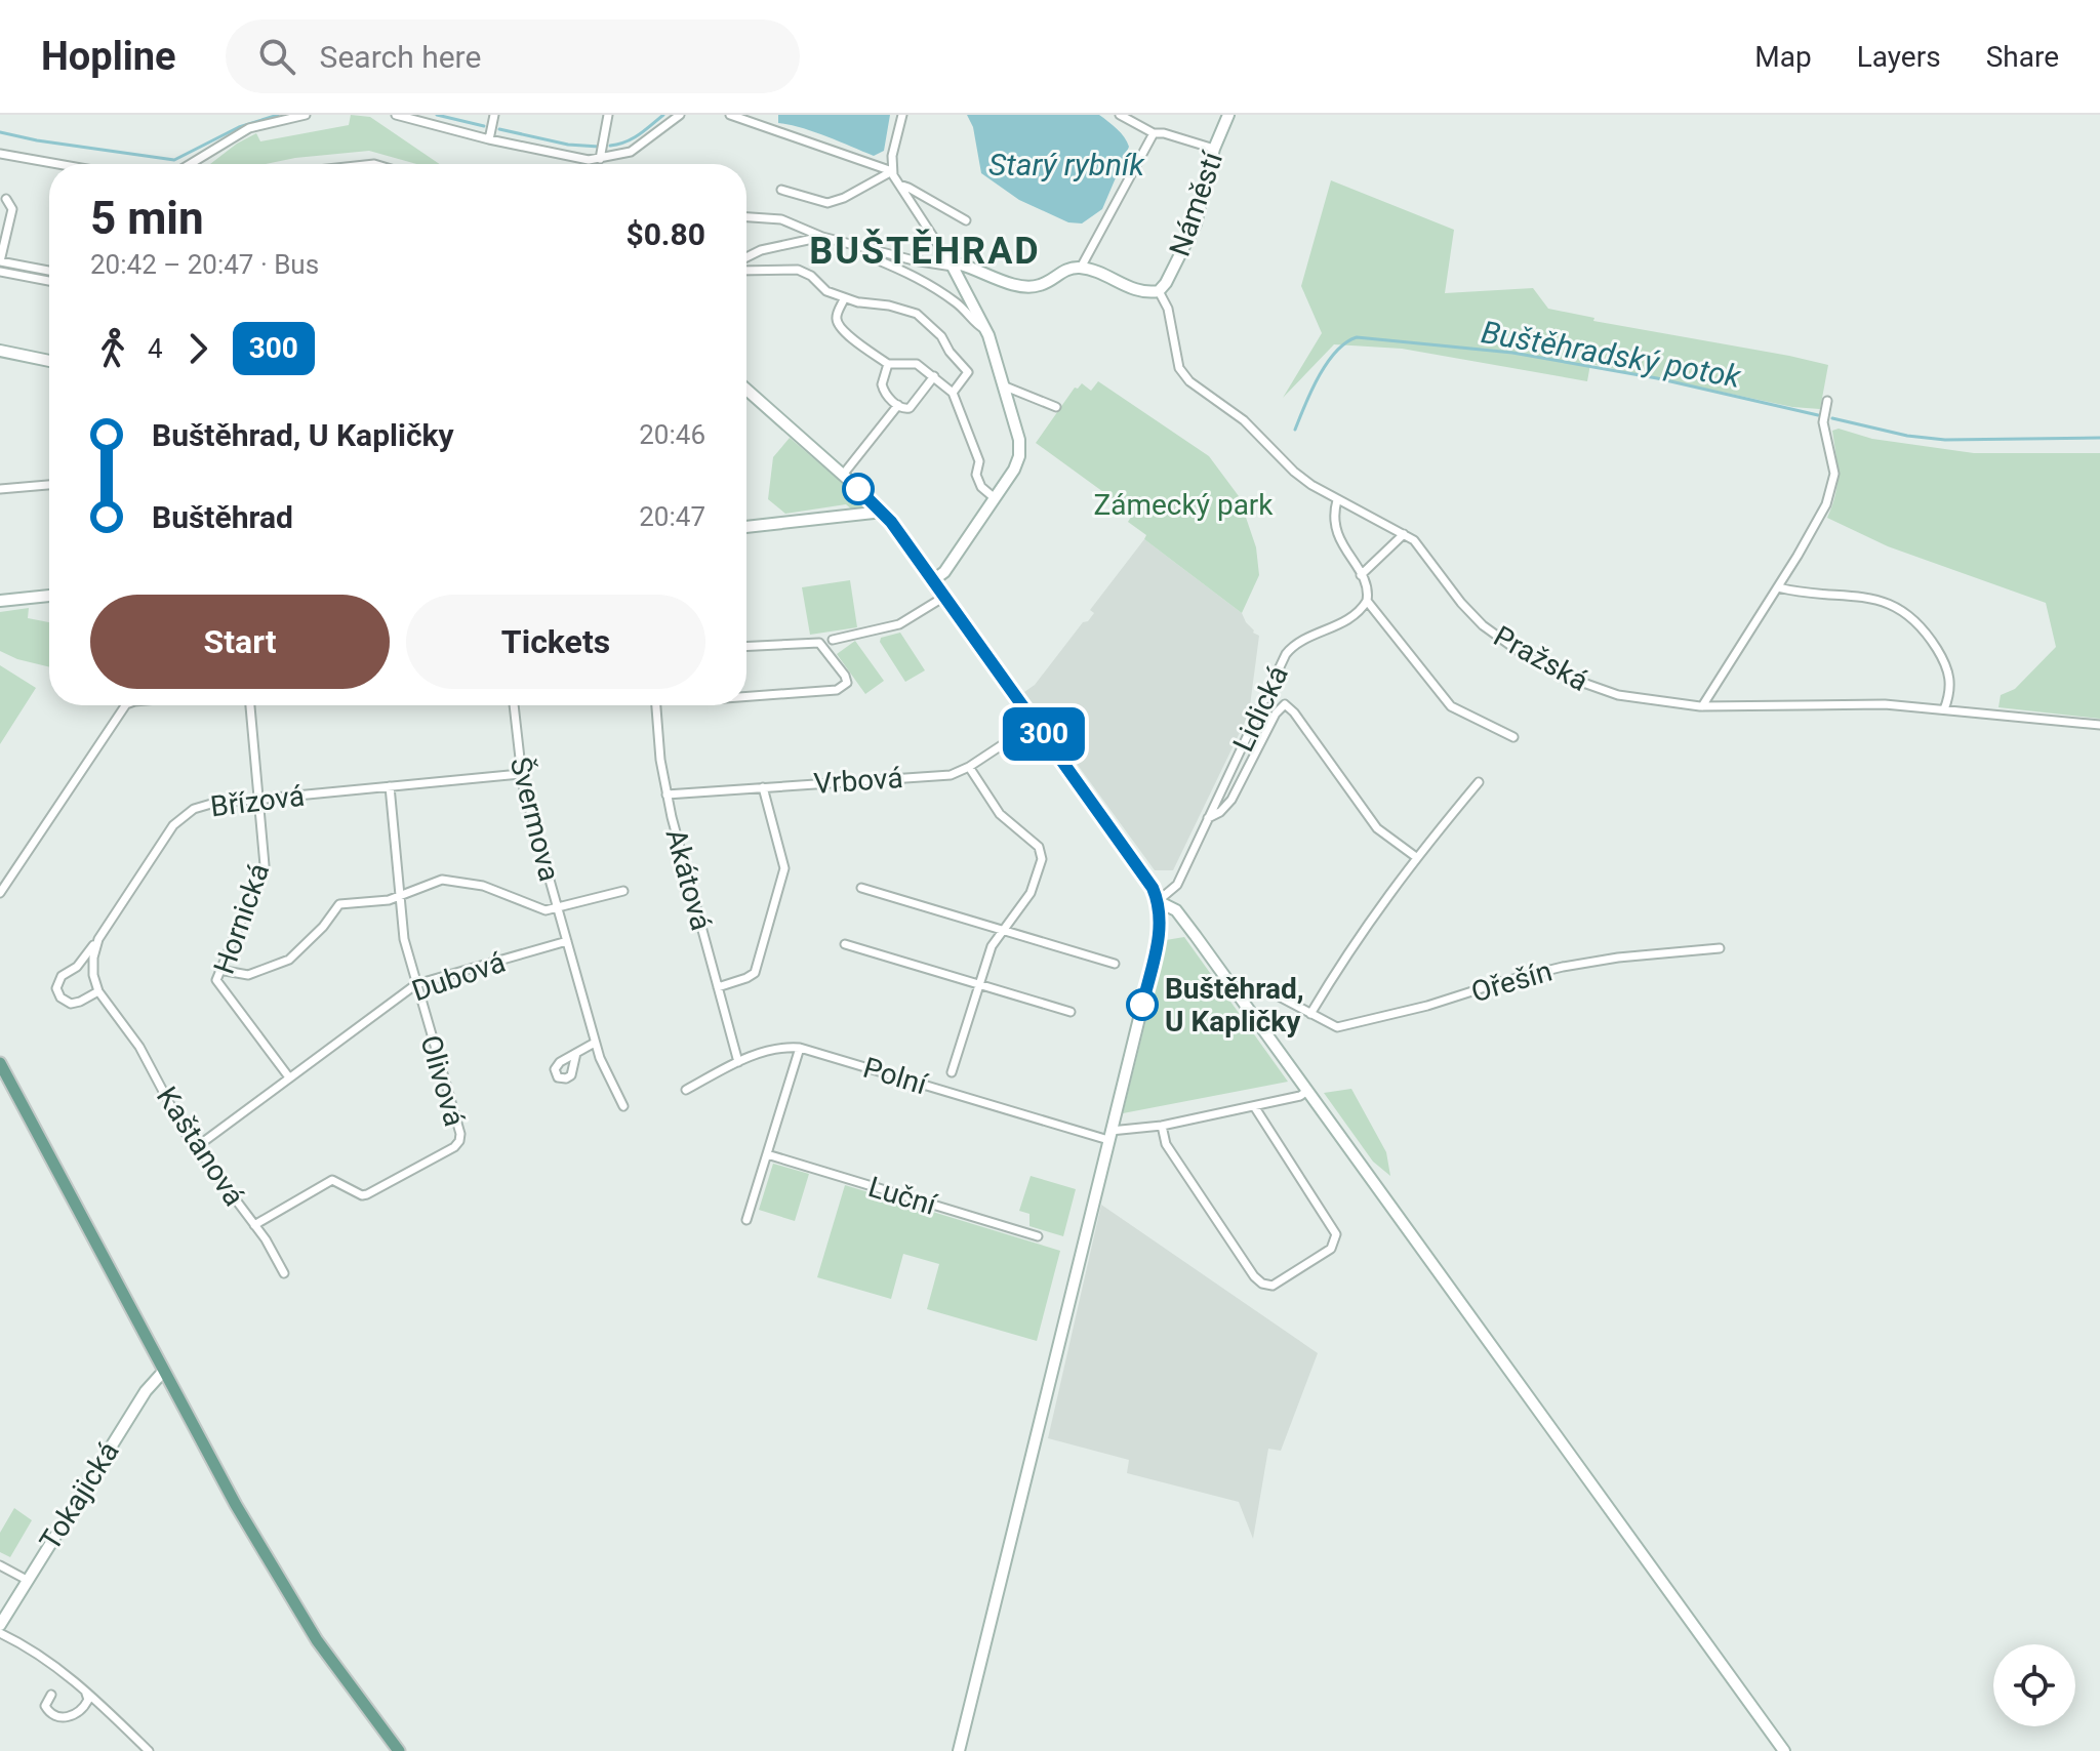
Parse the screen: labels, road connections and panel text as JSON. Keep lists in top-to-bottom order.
{
  "streets": {
    "street": [
      "Náměstí",
      "Pražská",
      "Lidická",
      "Vrbová",
      "Břízová",
      "Švermova",
      "Akátová",
      "Hornická",
      "Dubová",
      "Ořešín",
      "Polní",
      "Olivová",
      "Kaštanová",
      "Luční",
      "Tokajická"
    ]
  },
  "crossings": [
    ["Náměstí", "Pražská"],
    ["Vrbová", "Akátová"],
    ["Břízová", "Švermova"],
    ["Břízová", "Hornická"],
    ["Břízová", "Olivová"],
    ["Břízová", "Kaštanová"],
    ["Švermova", "Dubová"],
    ["Akátová", "Polní"],
    ["Hornická", "Dubová"],
    ["Dubová", "Olivová"],
    ["Dubová", "Kaštanová"],
    ["Olivová", "Kaštanová"]
  ],
  "districts": ["BUŠTĚHRAD"],
  "water": ["Starý rybník", "Buštěhradský potok"],
  "parks": ["Zámecký park"],
  "places": ["Buštěhrad, U Kapličky"],
  "lines": ["bus line 300"],
  "page": {
    "header": "Hopline",
    "search": "Search here",
    "nav": ["Map", "Layers", "Share"],
    "on_map": "300",
    "heading": ["5 min", "20:42 – 20:47 · Bus", "$0.80"],
    "legs": ["4", "300"],
    "list": [
      {
        "name": "Buštěhrad, U Kapličky",
        "value": "20:46"
      },
      {
        "name": "Buštěhrad",
        "value": "20:47"
      }
    ],
    "buttons": ["Start", "Tickets"]
  }
}
